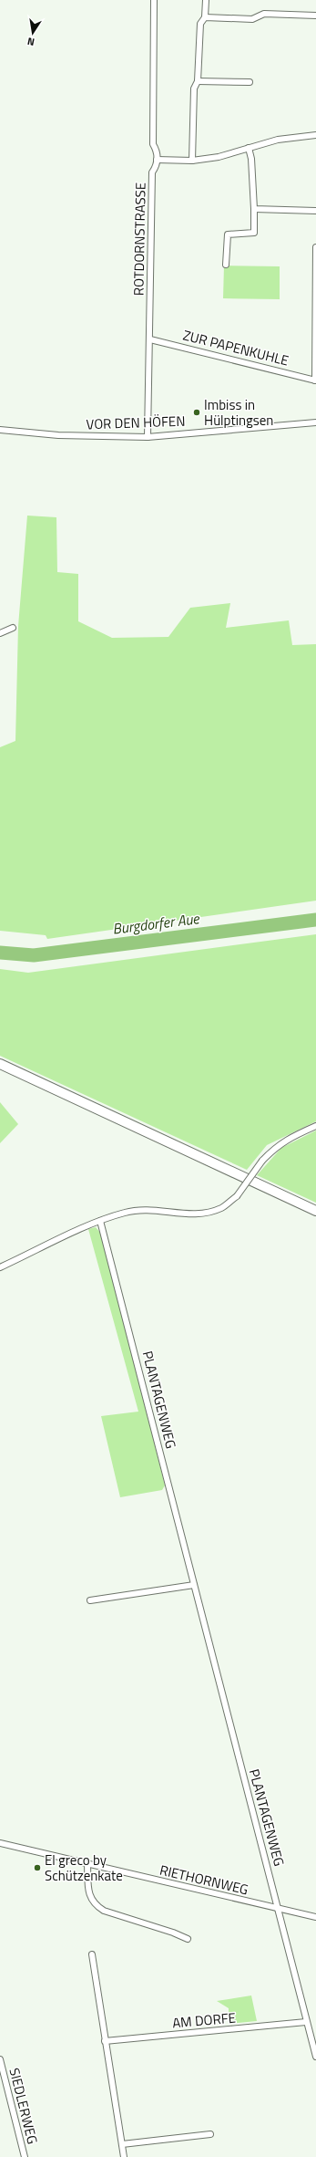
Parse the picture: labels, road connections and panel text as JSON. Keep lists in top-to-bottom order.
{
  "streets": {
    "street": [
      "ROTDORNSTRASSE",
      "ZUR PAPENKUHLE",
      "VOR DEN HÖFEN",
      "PLANTAGENWEG",
      "RIETHORNWEG",
      "AM DORFE",
      "SIEDLERWEG"
    ]
  },
  "crossings": [
    ["ROTDORNSTRASSE", "ZUR PAPENKUHLE"],
    ["ROTDORNSTRASSE", "VOR DEN HÖFEN"],
    ["PLANTAGENWEG", "RIETHORNWEG"],
    ["PLANTAGENWEG", "AM DORFE"]
  ],
  "water": ["Burgdorfer Aue"],
  "places": ["Imbiss in Hülptingsen", "El greco by Schützenkate"],
  "north": "bottom"
}
